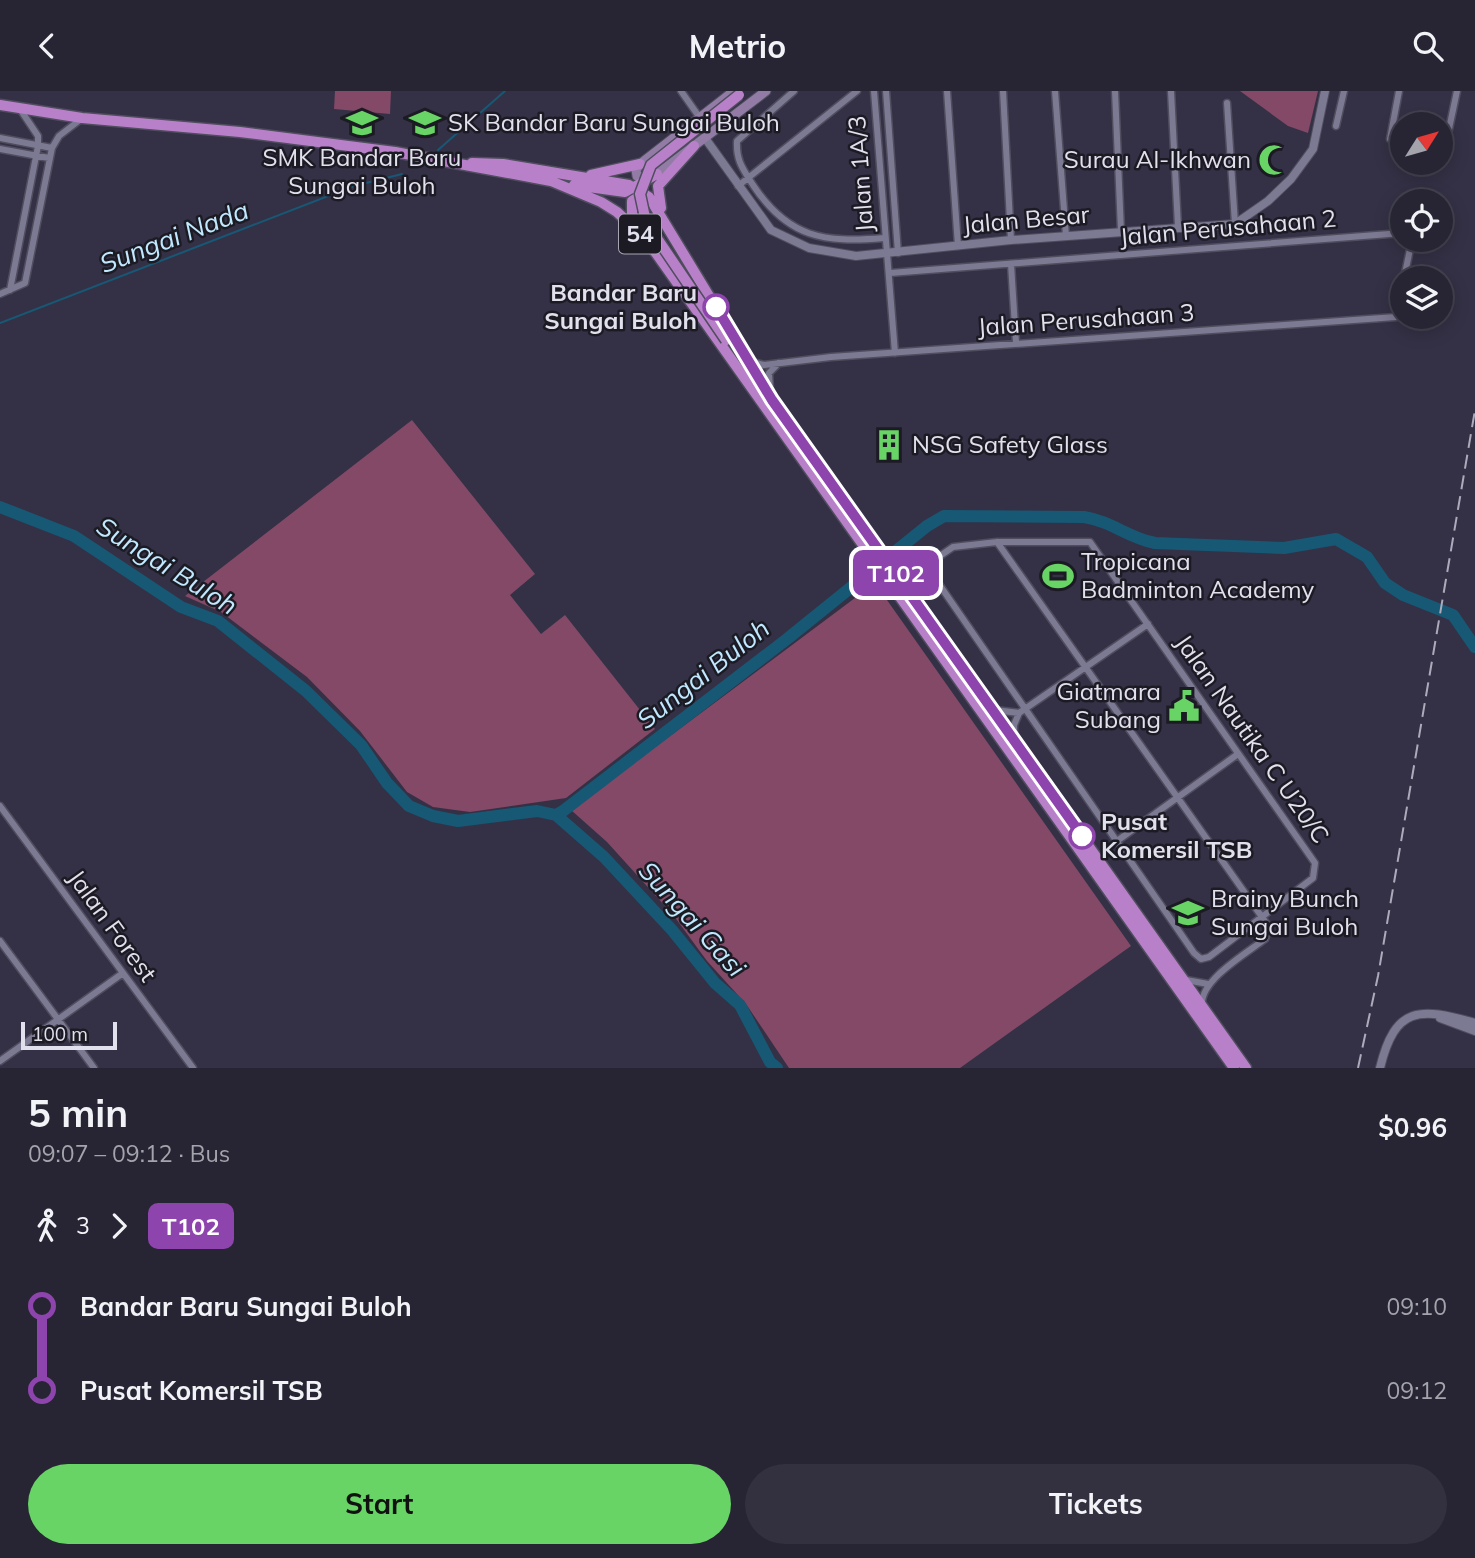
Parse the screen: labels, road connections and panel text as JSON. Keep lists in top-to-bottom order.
{
  "streets": {
    "highway": ["54"],
    "street": [
      "Jalan 1A/3",
      "Jalan Besar",
      "Jalan Perusahaan 2",
      "Jalan Perusahaan 3",
      "Jalan Nautika C U20/C",
      "Jalan Forest"
    ]
  },
  "crossings": [
    ["Jalan 1A/3", "Jalan Besar"],
    ["Jalan 1A/3", "Jalan Perusahaan 2"],
    ["Jalan 1A/3", "Jalan Perusahaan 3"],
    ["54", "Jalan Perusahaan 3"]
  ],
  "water": ["Sungai Nada", "Sungai Buloh", "Sungai Gasi"],
  "places": {
    "school or university": ["SMK Bandar Baru Sungai Buloh", "SK Bandar Baru Sungai Buloh", "Brainy Bunch Sungai Buloh"],
    "mosque": ["Surau Al-Ikhwan"],
    "other": ["Bandar Baru Sungai Buloh", "Pusat Komersil TSB"],
    "building": ["NSG Safety Glass"],
    "sports": ["Tropicana Badminton Academy"],
    "public building": ["Giatmara Subang"]
  },
  "lines": ["bus line T102"],
  "scale_bar": "100 m",
  "north": "top right",
  "page": {
    "header": "Metrio",
    "on_map": "T102",
    "scale": "100 m",
    "heading": ["5 min", "09:07 – 09:12 · Bus", "$0.96"],
    "legs": ["3", "T102"],
    "list": [
      {
        "name": "Bandar Baru Sungai Buloh",
        "value": "09:10"
      },
      {
        "name": "Pusat Komersil TSB",
        "value": "09:12"
      }
    ],
    "buttons": ["Start", "Tickets"]
  }
}
